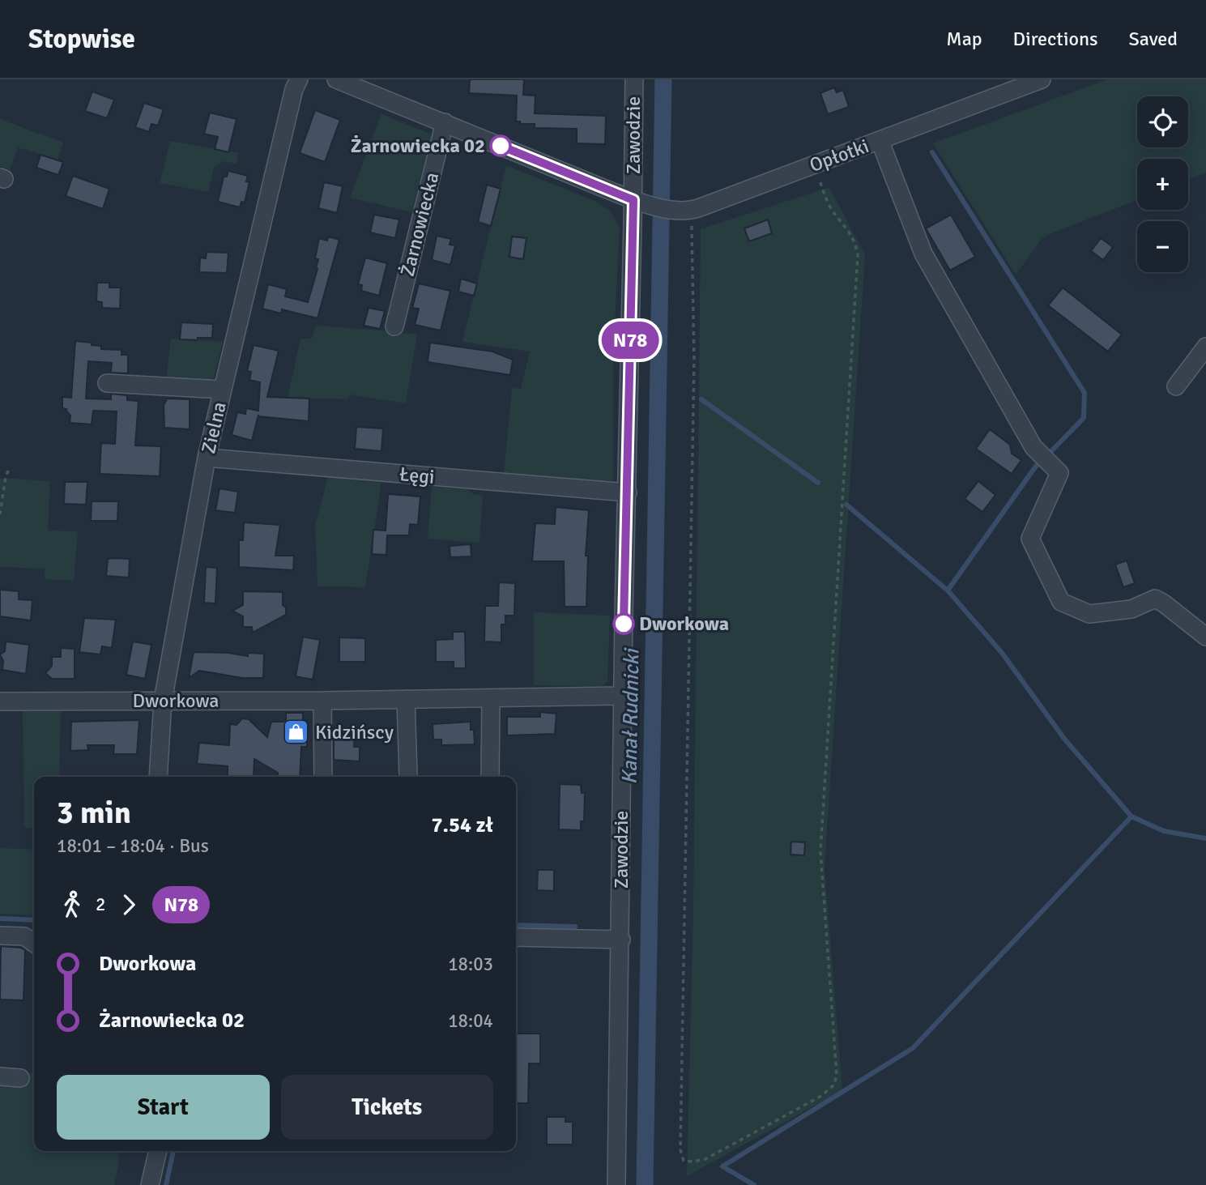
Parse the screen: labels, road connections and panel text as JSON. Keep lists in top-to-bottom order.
{
  "streets": {
    "street": [
      "Zawodzie",
      "Opłotki",
      "Żarnowiecka",
      "Zielna",
      "Łęgi",
      "Dworkowa"
    ]
  },
  "crossings": [
    ["Zawodzie", "Opłotki"],
    ["Zawodzie", "Łęgi"],
    ["Zawodzie", "Dworkowa"],
    ["Opłotki", "Żarnowiecka"],
    ["Zielna", "Łęgi"],
    ["Zielna", "Dworkowa"]
  ],
  "water": ["Kanał Rudnicki"],
  "places": {
    "other": ["Żarnowiecka 02", "Dworkowa"],
    "shop": ["Kidzińscy"]
  },
  "lines": ["bus line N78"],
  "page": {
    "header": "Stopwise",
    "nav": ["Map", "Directions", "Saved"],
    "on_map": "N78",
    "map_buttons": ["+", "−"],
    "heading": ["3 min", "18:01 – 18:04 · Bus", "7.54 zł"],
    "legs": ["2", "N78"],
    "list": [
      {
        "name": "Dworkowa",
        "value": "18:03"
      },
      {
        "name": "Żarnowiecka 02",
        "value": "18:04"
      }
    ],
    "buttons": ["Start", "Tickets"]
  }
}
